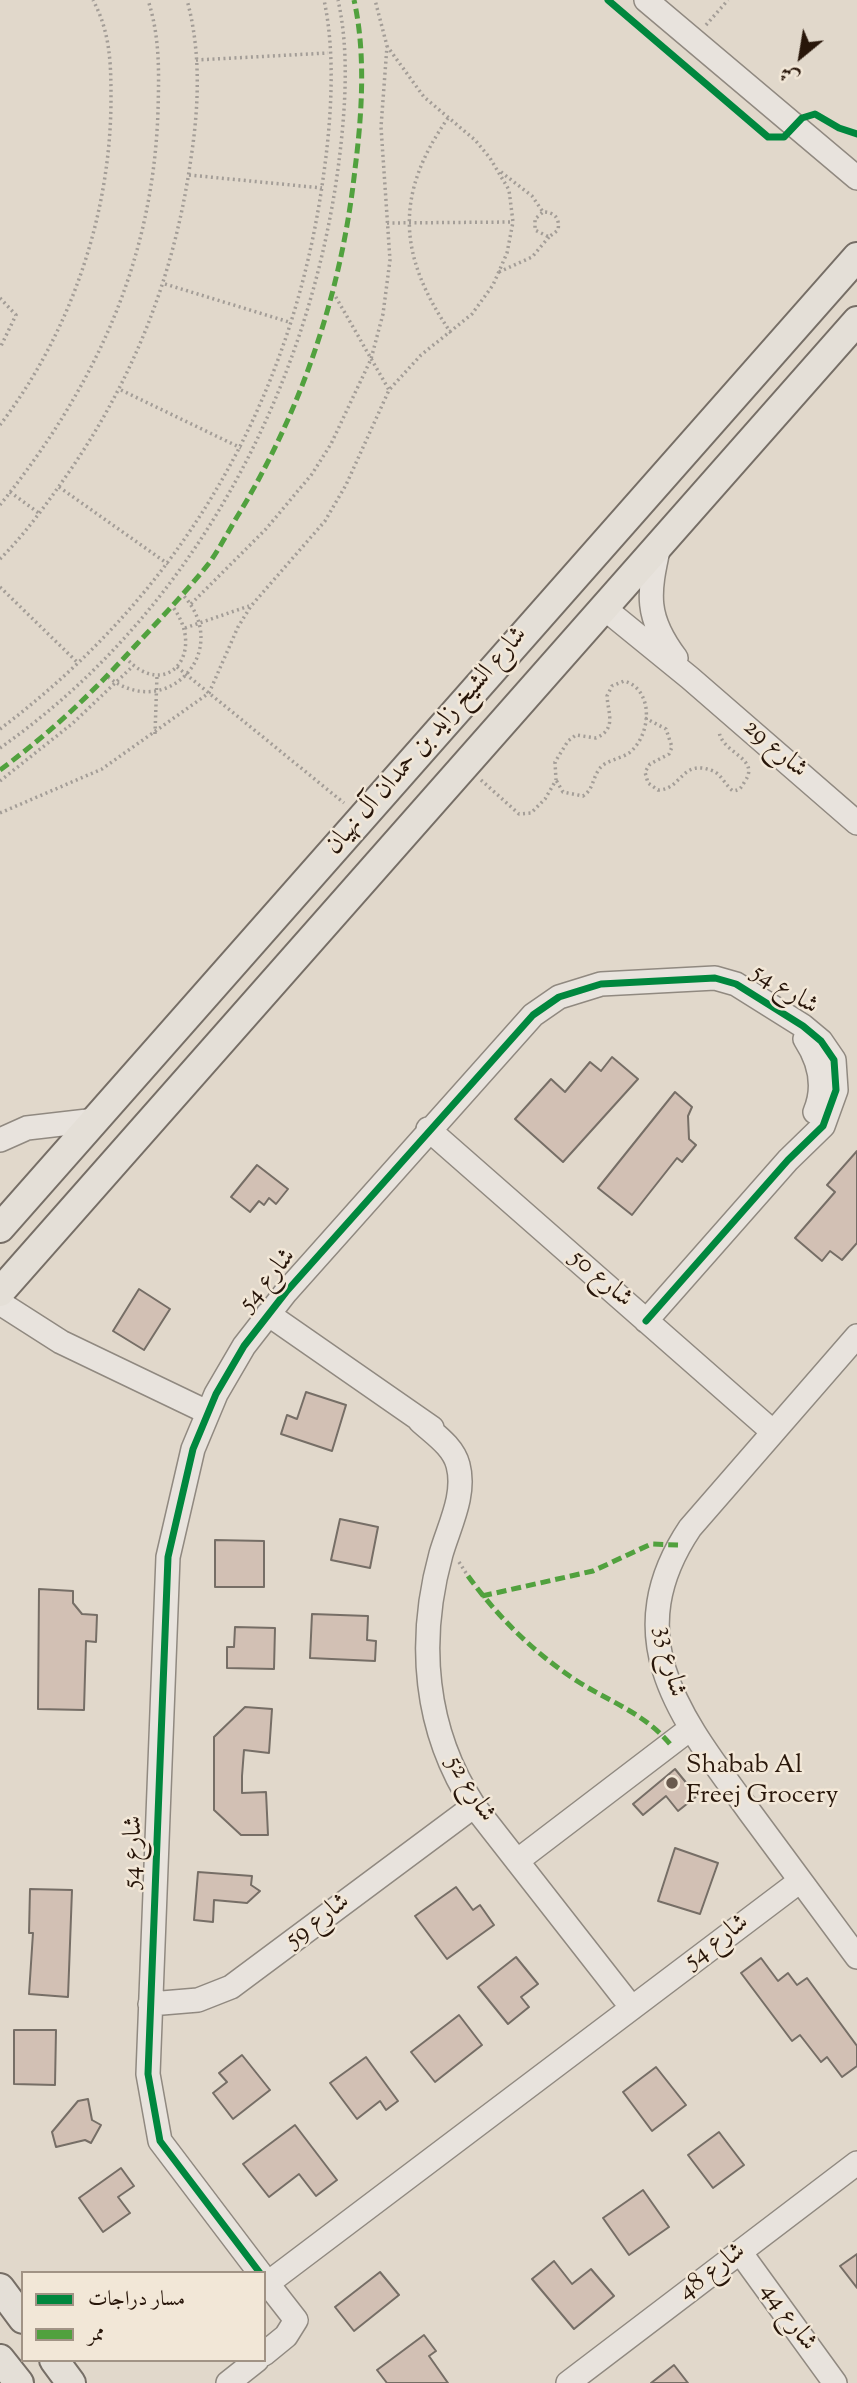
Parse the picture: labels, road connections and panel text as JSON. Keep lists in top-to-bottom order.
{
  "streets": {
    "main road": ["شارع الشيخ زايد بن حمدان آل نهيان"],
    "street": [
      "شارع 29",
      "شارع 54",
      "شارع 50",
      "شارع 33",
      "شارع 52",
      "شارع 59",
      "شارع 48",
      "شارع 44"
    ]
  },
  "crossings": [
    ["شارع الشيخ زايد بن حمدان آل نهيان", "شارع 29"],
    ["شارع 54", "شارع 50"],
    ["شارع 54", "شارع 33"],
    ["شارع 54", "شارع 52"],
    ["شارع 54", "شارع 59"],
    ["شارع 50", "شارع 33"],
    ["شارع 52", "شارع 59"],
    ["شارع 48", "شارع 44"]
  ],
  "places": ["Shabab Al Freej Grocery"],
  "legend": ["مسار دراجات", "ممر"],
  "north": "bottom left"
}
